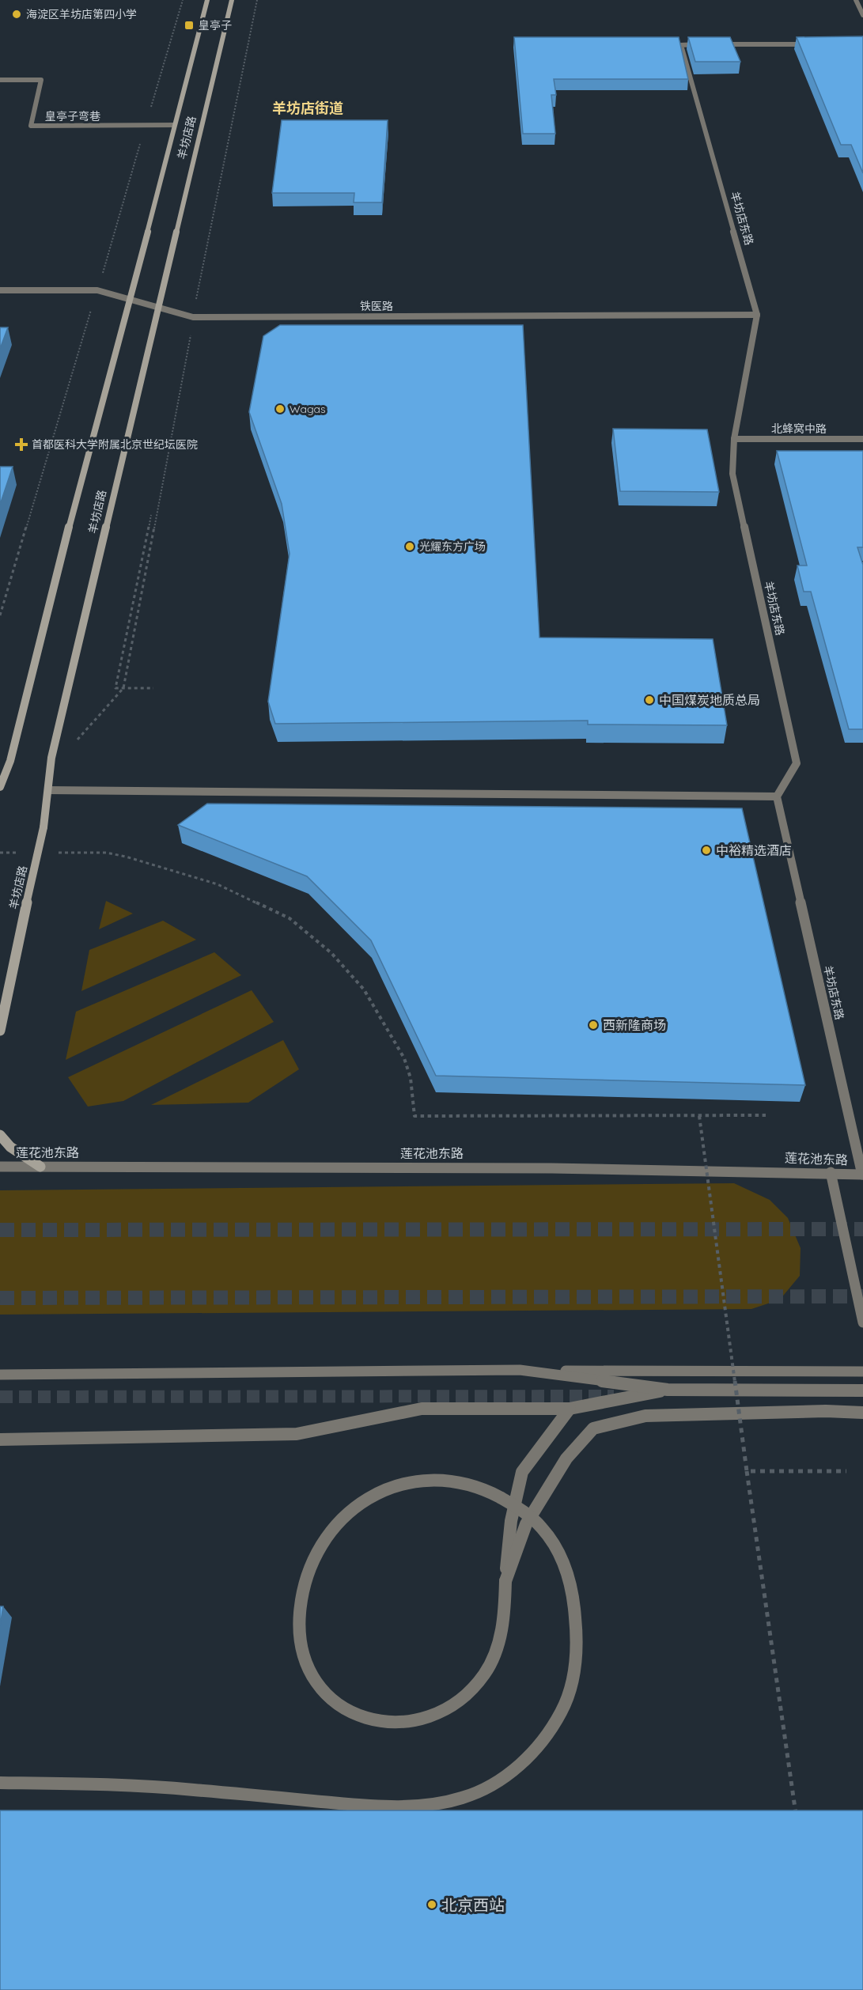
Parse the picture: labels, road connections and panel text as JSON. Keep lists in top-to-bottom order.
{
  "streets": {
    "main road": ["羊坊店路"],
    "street": [
      "皇亭子弯巷",
      "羊坊店东路",
      "铁医路",
      "北蜂窝中路",
      "莲花池东路"
    ]
  },
  "crossings": [
    ["皇亭子弯巷", "羊坊店路"],
    ["羊坊店路", "铁医路"],
    ["羊坊店东路", "铁医路"],
    ["羊坊店东路", "北蜂窝中路"],
    ["羊坊店东路", "莲花池东路"]
  ],
  "districts": ["羊坊店街道"],
  "places": {
    "other": [
      "海淀区羊坊店第四小学",
      "Wagas",
      "光耀东方广场",
      "中国煤炭地质总局",
      "中裕精选酒店",
      "西新隆商场",
      "北京西站"
    ],
    "transit": ["皇亭子"],
    "health": ["首都医科大学附属北京世纪坛医院"]
  }
}
